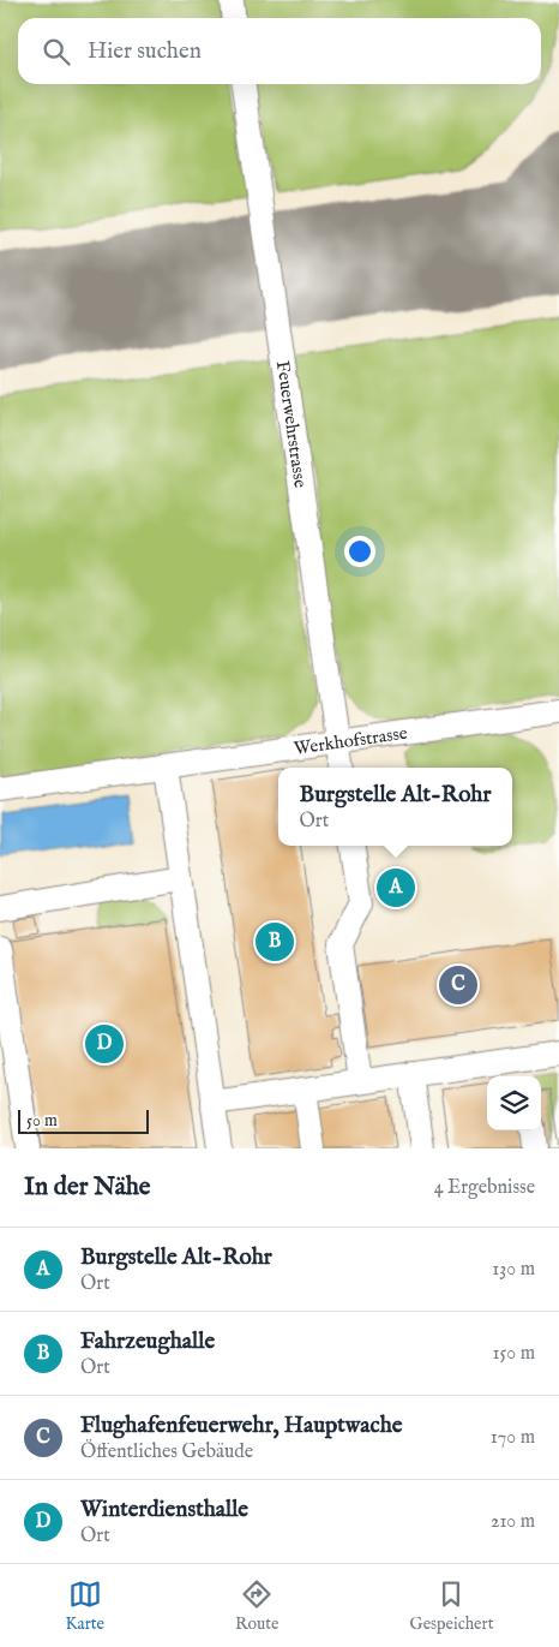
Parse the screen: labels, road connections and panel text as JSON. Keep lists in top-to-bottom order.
{
  "streets": {
    "lane": ["Feuerwehrstrasse", "Werkhofstrasse"]
  },
  "crossings": [
    ["Feuerwehrstrasse", "Werkhofstrasse"]
  ],
  "scale_bar": "50 m",
  "page": {
    "search": "Hier suchen",
    "popup": ["Burgstelle Alt-Rohr", "Ort"],
    "pins": [
      "A",
      "B",
      "C",
      "D"
    ],
    "scale": "50 m",
    "heading": ["In der Nähe", "4 Ergebnisse"],
    "list": [
      {
        "mark": "A",
        "name": "Burgstelle Alt-Rohr",
        "note": "Ort",
        "value": "130 m"
      },
      {
        "mark": "B",
        "name": "Fahrzeughalle",
        "note": "Ort",
        "value": "150 m"
      },
      {
        "mark": "C",
        "name": "Flughafenfeuerwehr, Hauptwache",
        "note": "Öffentliches Gebäude",
        "value": "170 m"
      },
      {
        "mark": "D",
        "name": "Winterdiensthalle",
        "note": "Ort",
        "value": "210 m"
      }
    ],
    "nav": ["Karte", "Route", "Gespeichert"]
  }
}
